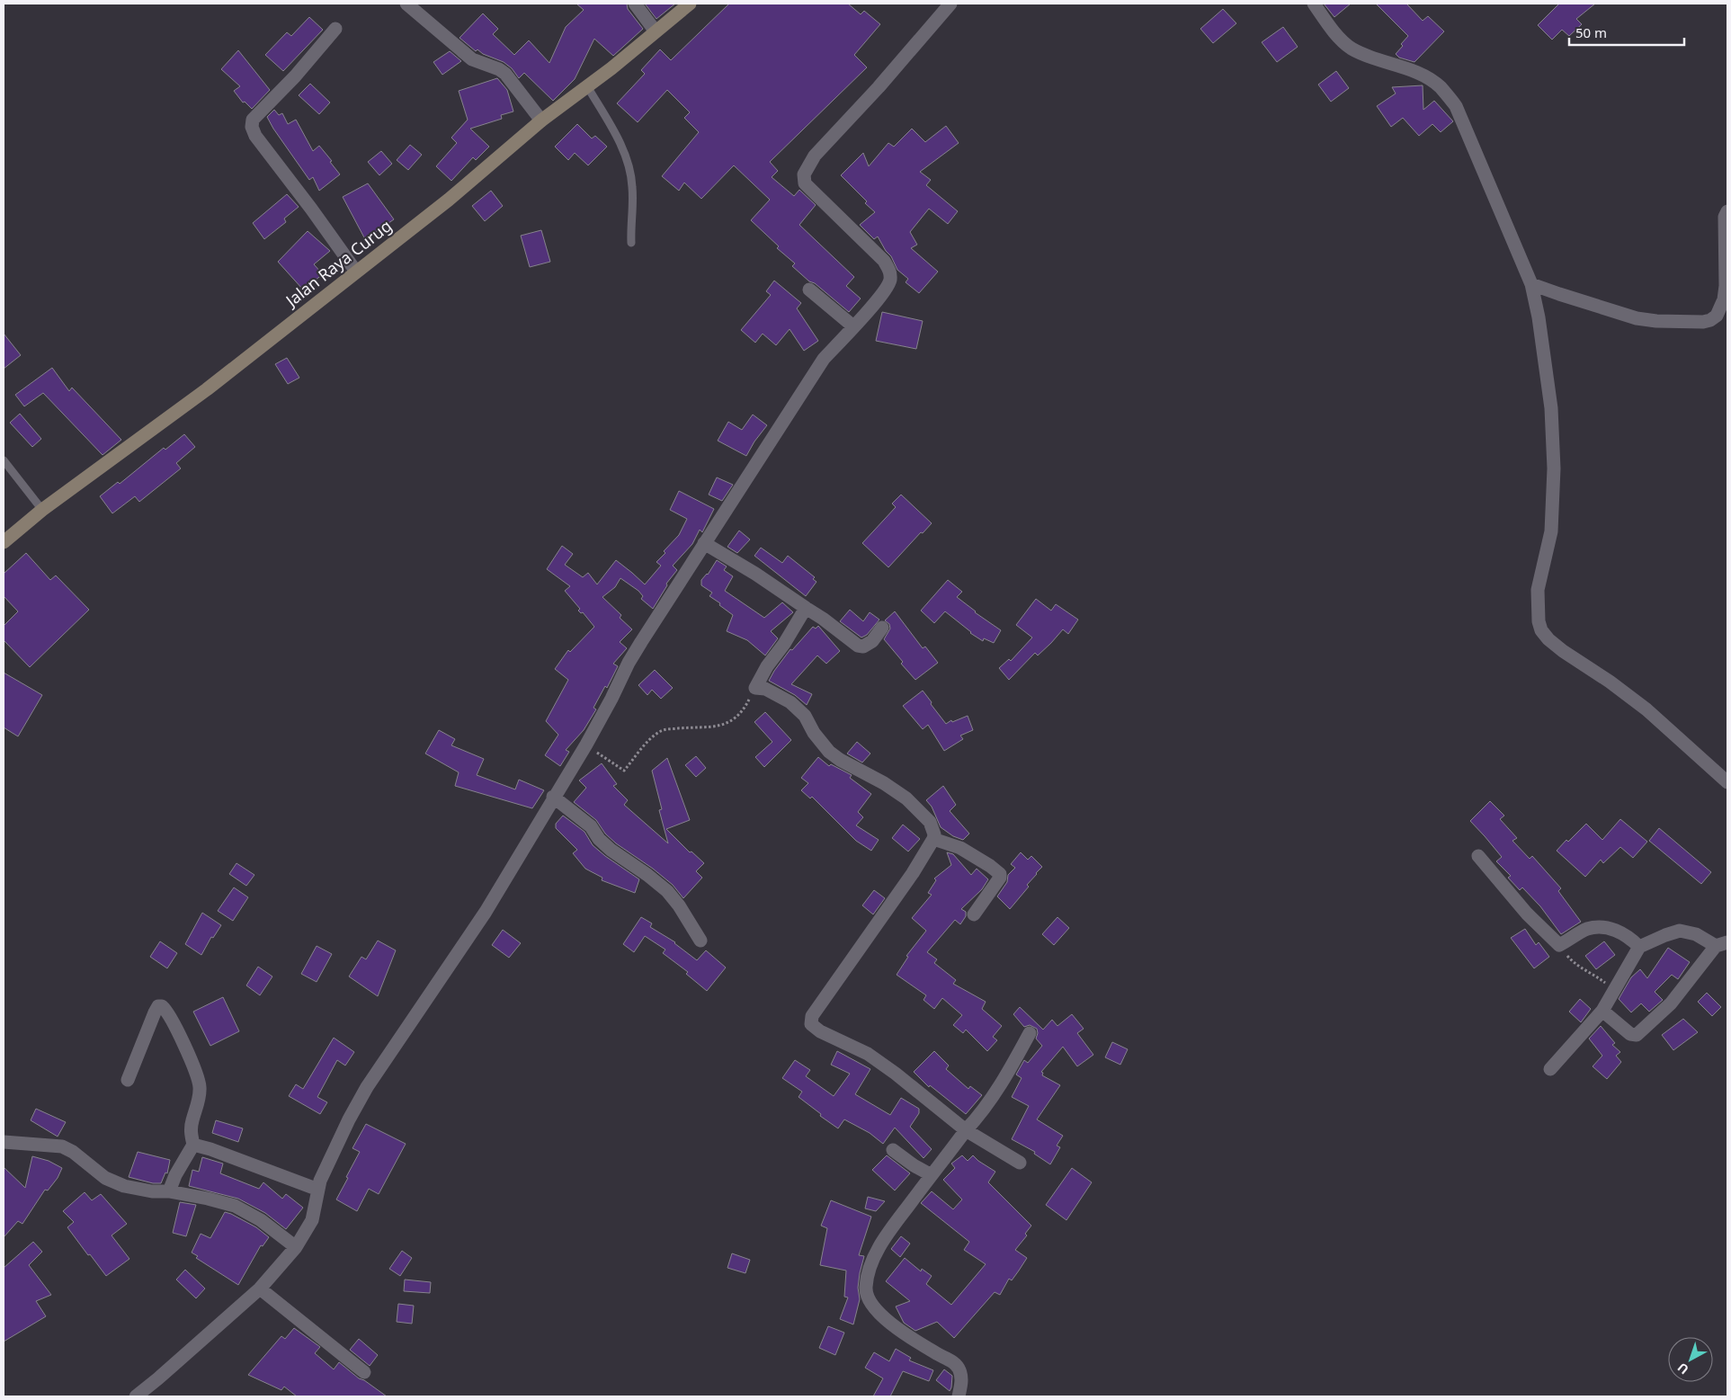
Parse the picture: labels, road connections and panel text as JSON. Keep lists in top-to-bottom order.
{
  "streets": {
    "street": ["Jalan Raya Curug"]
  },
  "scale_bar": "50 m",
  "north": "bottom left"
}
